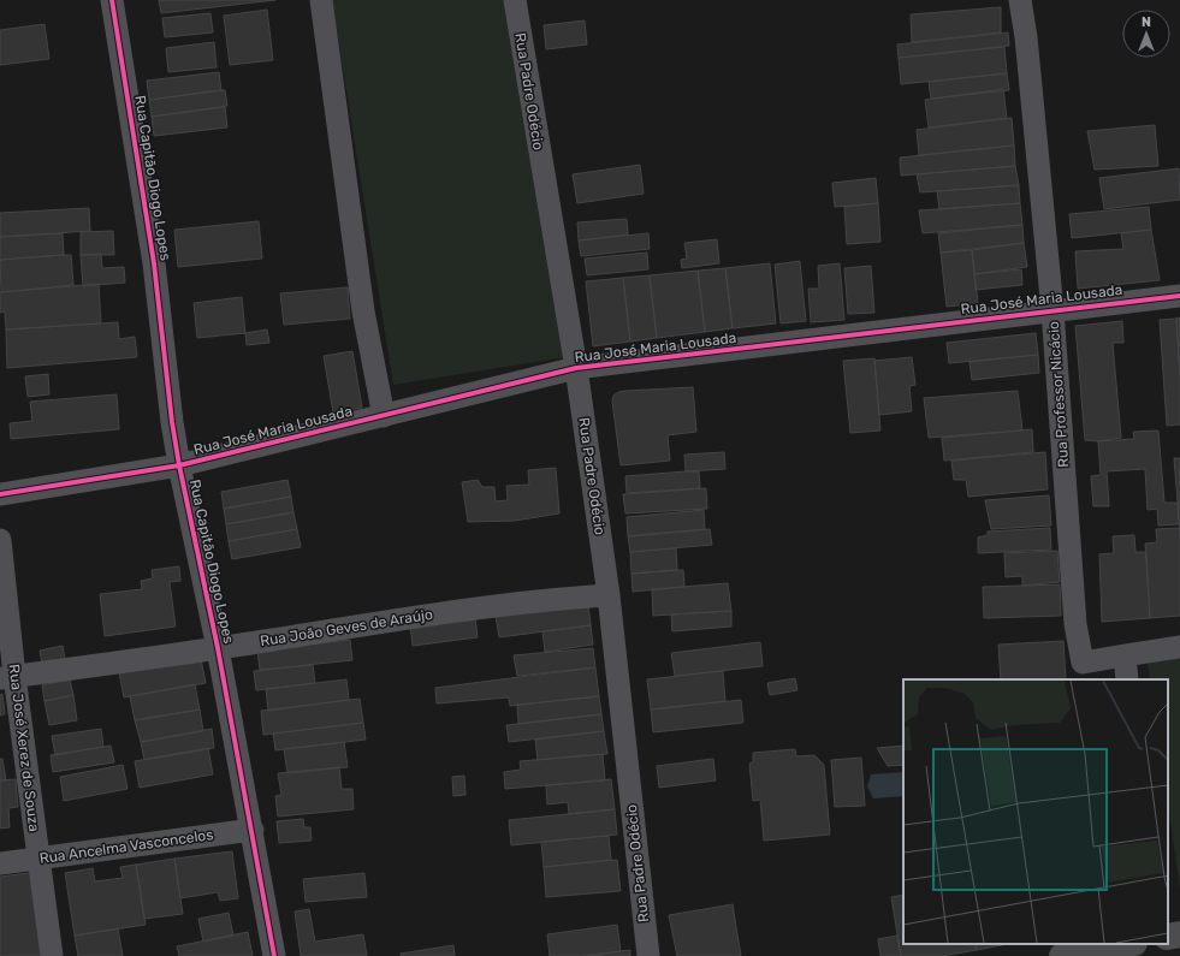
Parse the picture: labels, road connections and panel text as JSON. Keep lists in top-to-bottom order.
{
  "streets": {
    "street": [
      "Rua Padre Odécio",
      "Rua Capitão Diogo Lopes",
      "Rua José Maria Lousada",
      "Rua Professor Nicácio",
      "Rua João Geves de Araújo",
      "Rua José Xerez de Souza",
      "Rua Ancelma Vasconcelos"
    ]
  },
  "crossings": [
    ["Rua Padre Odécio", "Rua José Maria Lousada"],
    ["Rua Padre Odécio", "Rua João Geves de Araújo"],
    ["Rua Capitão Diogo Lopes", "Rua José Maria Lousada"],
    ["Rua Capitão Diogo Lopes", "Rua João Geves de Araújo"],
    ["Rua Capitão Diogo Lopes", "Rua Ancelma Vasconcelos"],
    ["Rua José Maria Lousada", "Rua Professor Nicácio"],
    ["Rua João Geves de Araújo", "Rua José Xerez de Souza"],
    ["Rua José Xerez de Souza", "Rua Ancelma Vasconcelos"]
  ],
  "north": "top"
}
